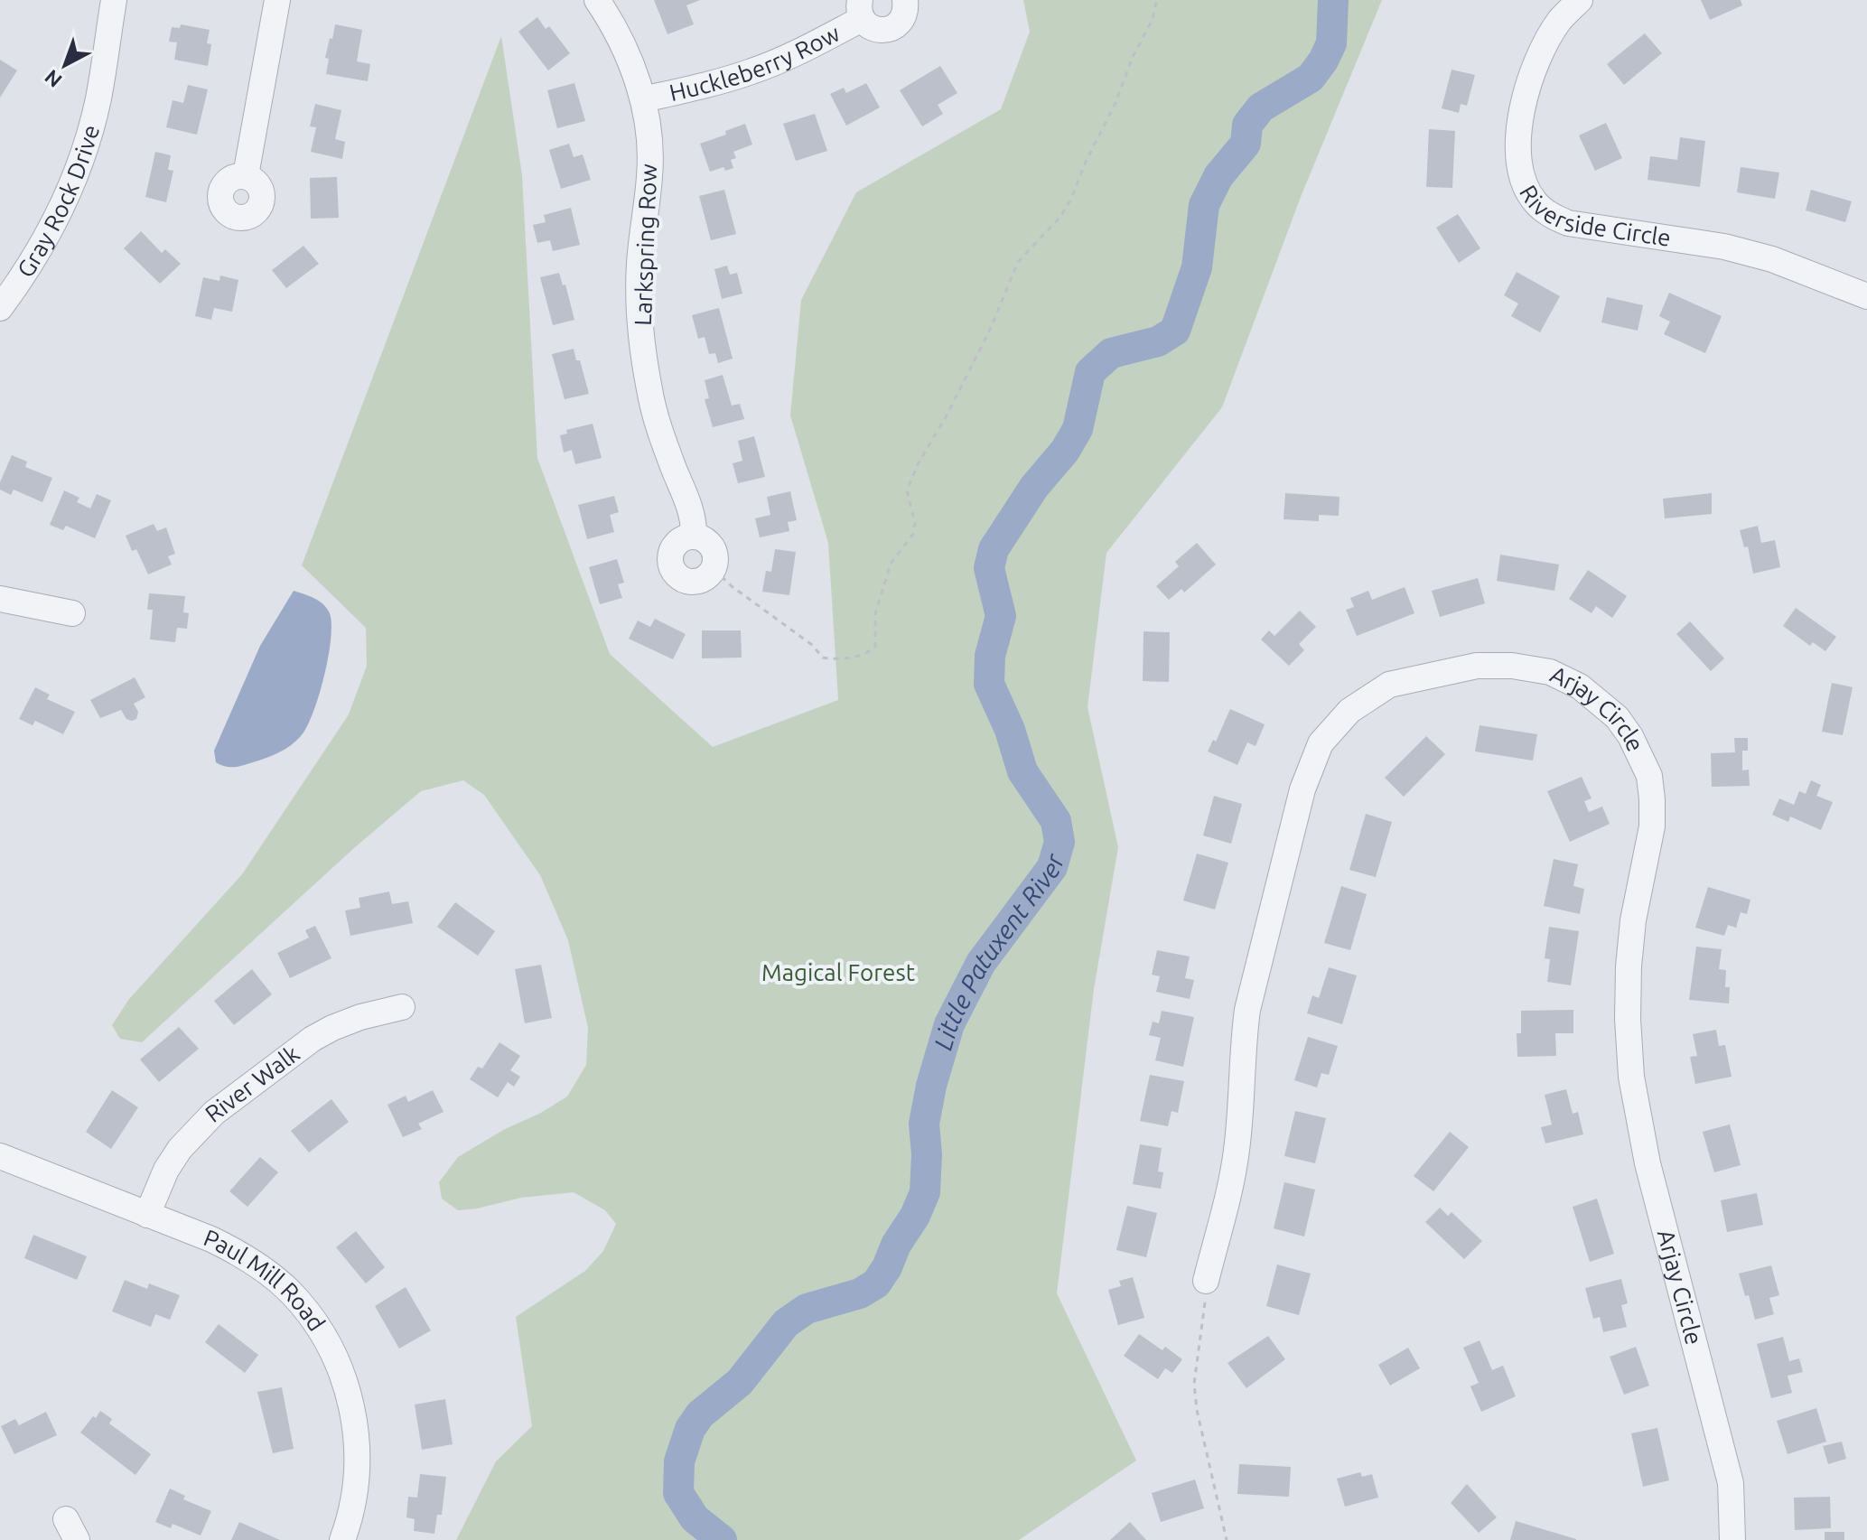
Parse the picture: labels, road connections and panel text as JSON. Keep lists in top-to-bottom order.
{
  "streets": {
    "street": [
      "Huckleberry Row",
      "Gray Rock Drive",
      "Riverside Circle",
      "Larkspring Row",
      "Arjay Circle",
      "River Walk",
      "Paul Mill Road"
    ]
  },
  "crossings": [
    ["Huckleberry Row", "Larkspring Row"],
    ["River Walk", "Paul Mill Road"]
  ],
  "water": ["Little Patuxent River"],
  "parks": ["Magical Forest"],
  "north": "bottom left"
}
